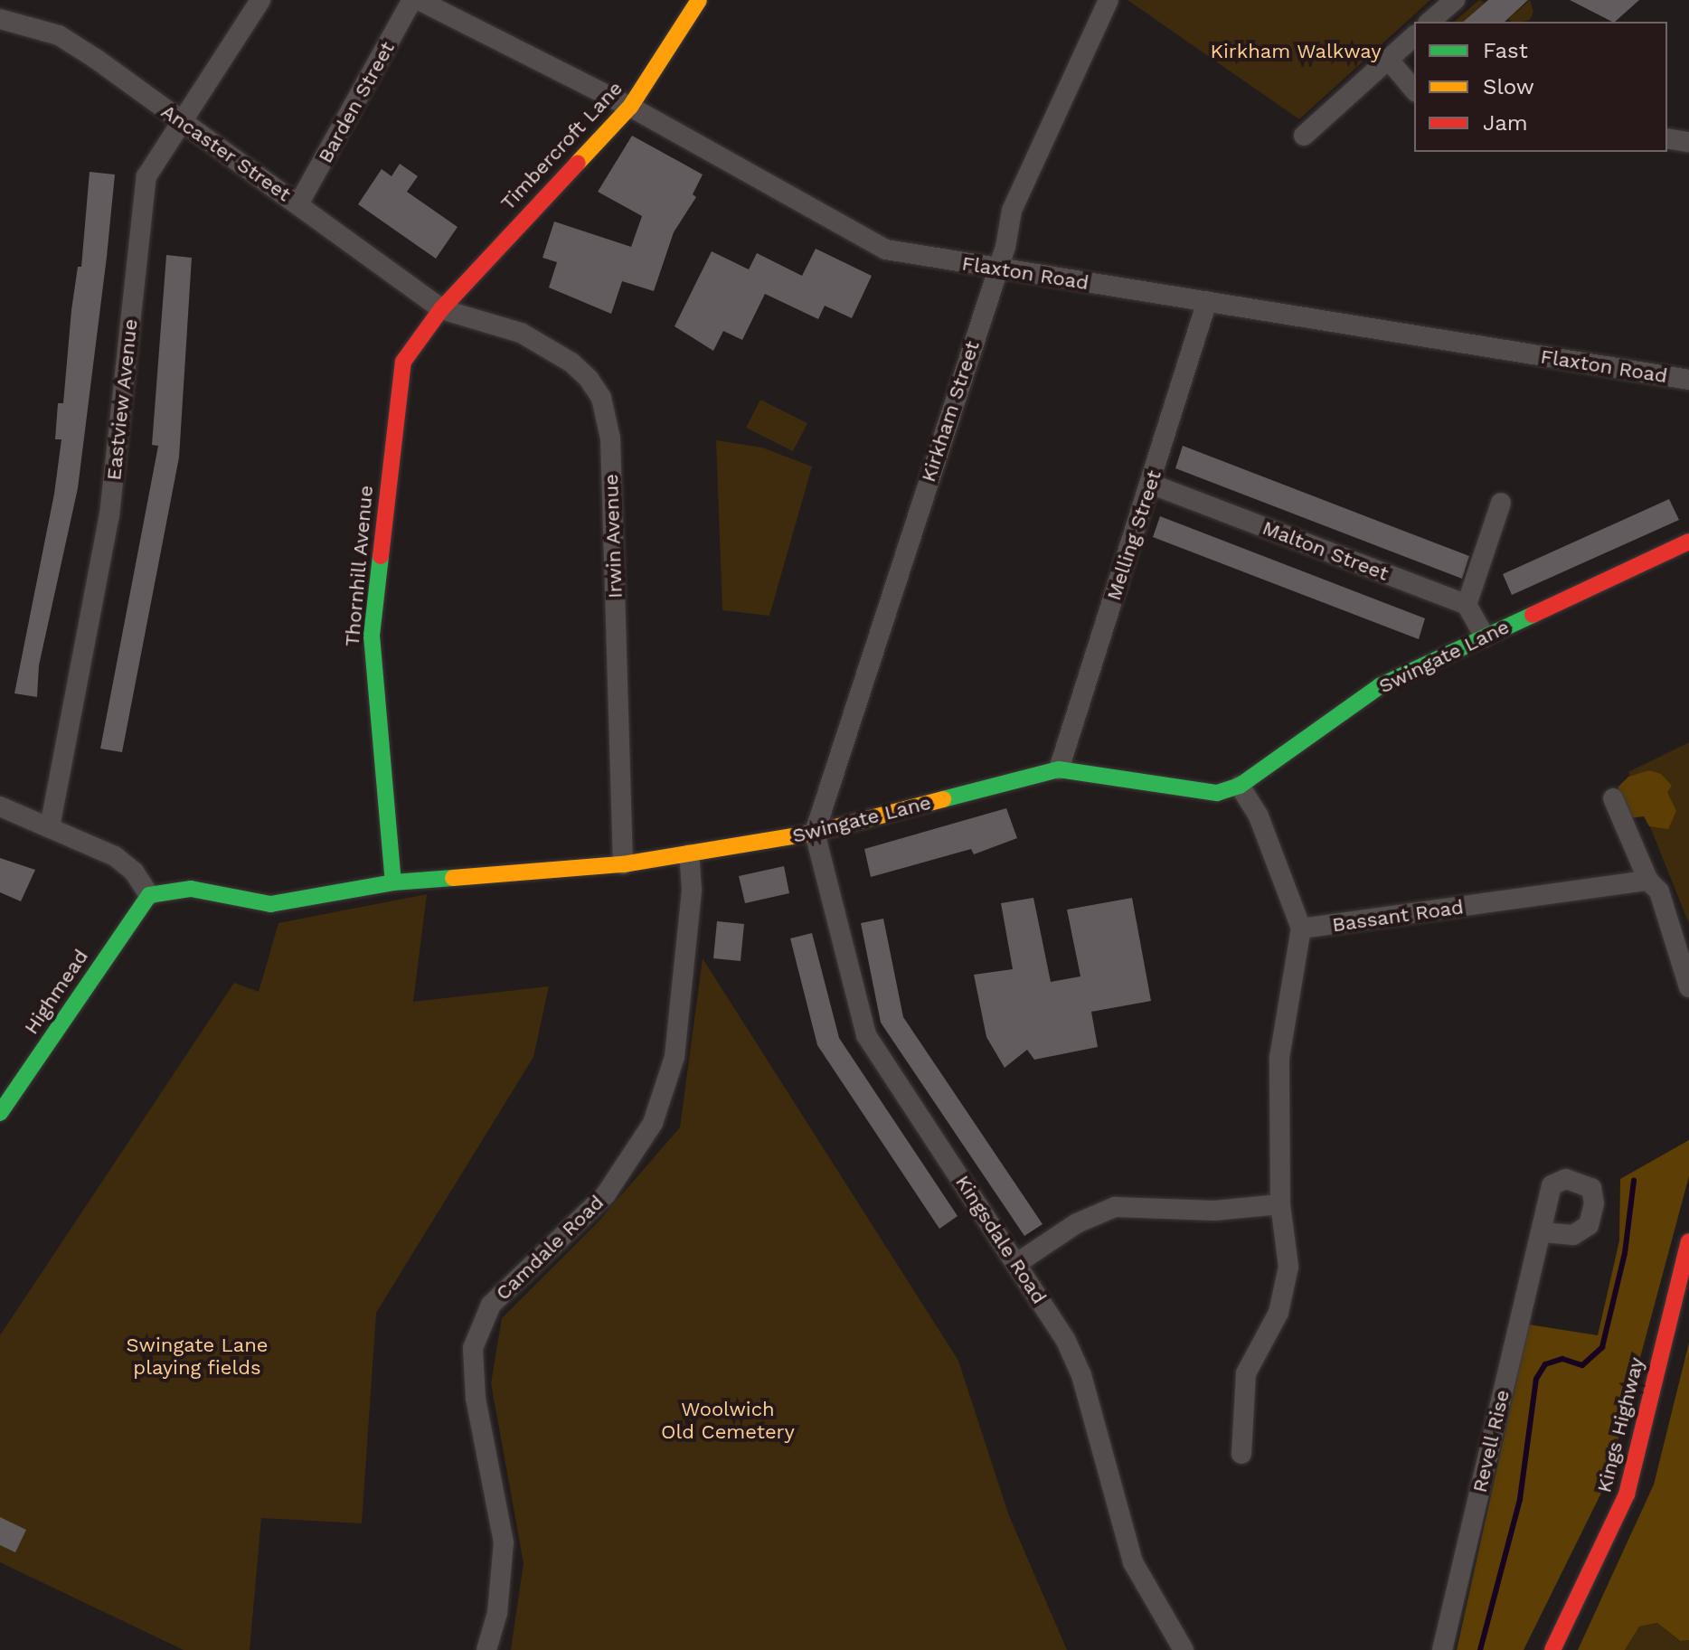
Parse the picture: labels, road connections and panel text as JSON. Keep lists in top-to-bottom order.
{
  "streets": {
    "street": [
      "Barden Street",
      "Timbercroft Lane",
      "Ancaster Street",
      "Flaxton Road",
      "Eastview Avenue",
      "Kirkham Street",
      "Melling Street",
      "Irwin Avenue",
      "Malton Street",
      "Thornhill Avenue",
      "Swingate Lane",
      "Bassant Road",
      "Highmead",
      "Kingsdale Road",
      "Camdale Road",
      "Kings Highway",
      "Revell Rise"
    ]
  },
  "crossings": [
    ["Barden Street", "Ancaster Street"],
    ["Timbercroft Lane", "Ancaster Street"],
    ["Timbercroft Lane", "Flaxton Road"],
    ["Timbercroft Lane", "Irwin Avenue"],
    ["Timbercroft Lane", "Thornhill Avenue"],
    ["Ancaster Street", "Eastview Avenue"],
    ["Ancaster Street", "Irwin Avenue"],
    ["Ancaster Street", "Thornhill Avenue"],
    ["Flaxton Road", "Kirkham Street"],
    ["Flaxton Road", "Melling Street"],
    ["Kirkham Street", "Swingate Lane"],
    ["Kirkham Street", "Kingsdale Road"],
    ["Melling Street", "Malton Street"],
    ["Melling Street", "Swingate Lane"],
    ["Irwin Avenue", "Thornhill Avenue"],
    ["Irwin Avenue", "Swingate Lane"],
    ["Thornhill Avenue", "Swingate Lane"],
    ["Swingate Lane", "Highmead"],
    ["Swingate Lane", "Kingsdale Road"],
    ["Swingate Lane", "Camdale Road"]
  ],
  "parks": ["Kirkham Walkway", "Swingate Lane playing fields", "Woolwich Old Cemetery"],
  "legend": ["Fast", "Slow", "Jam"]
}
